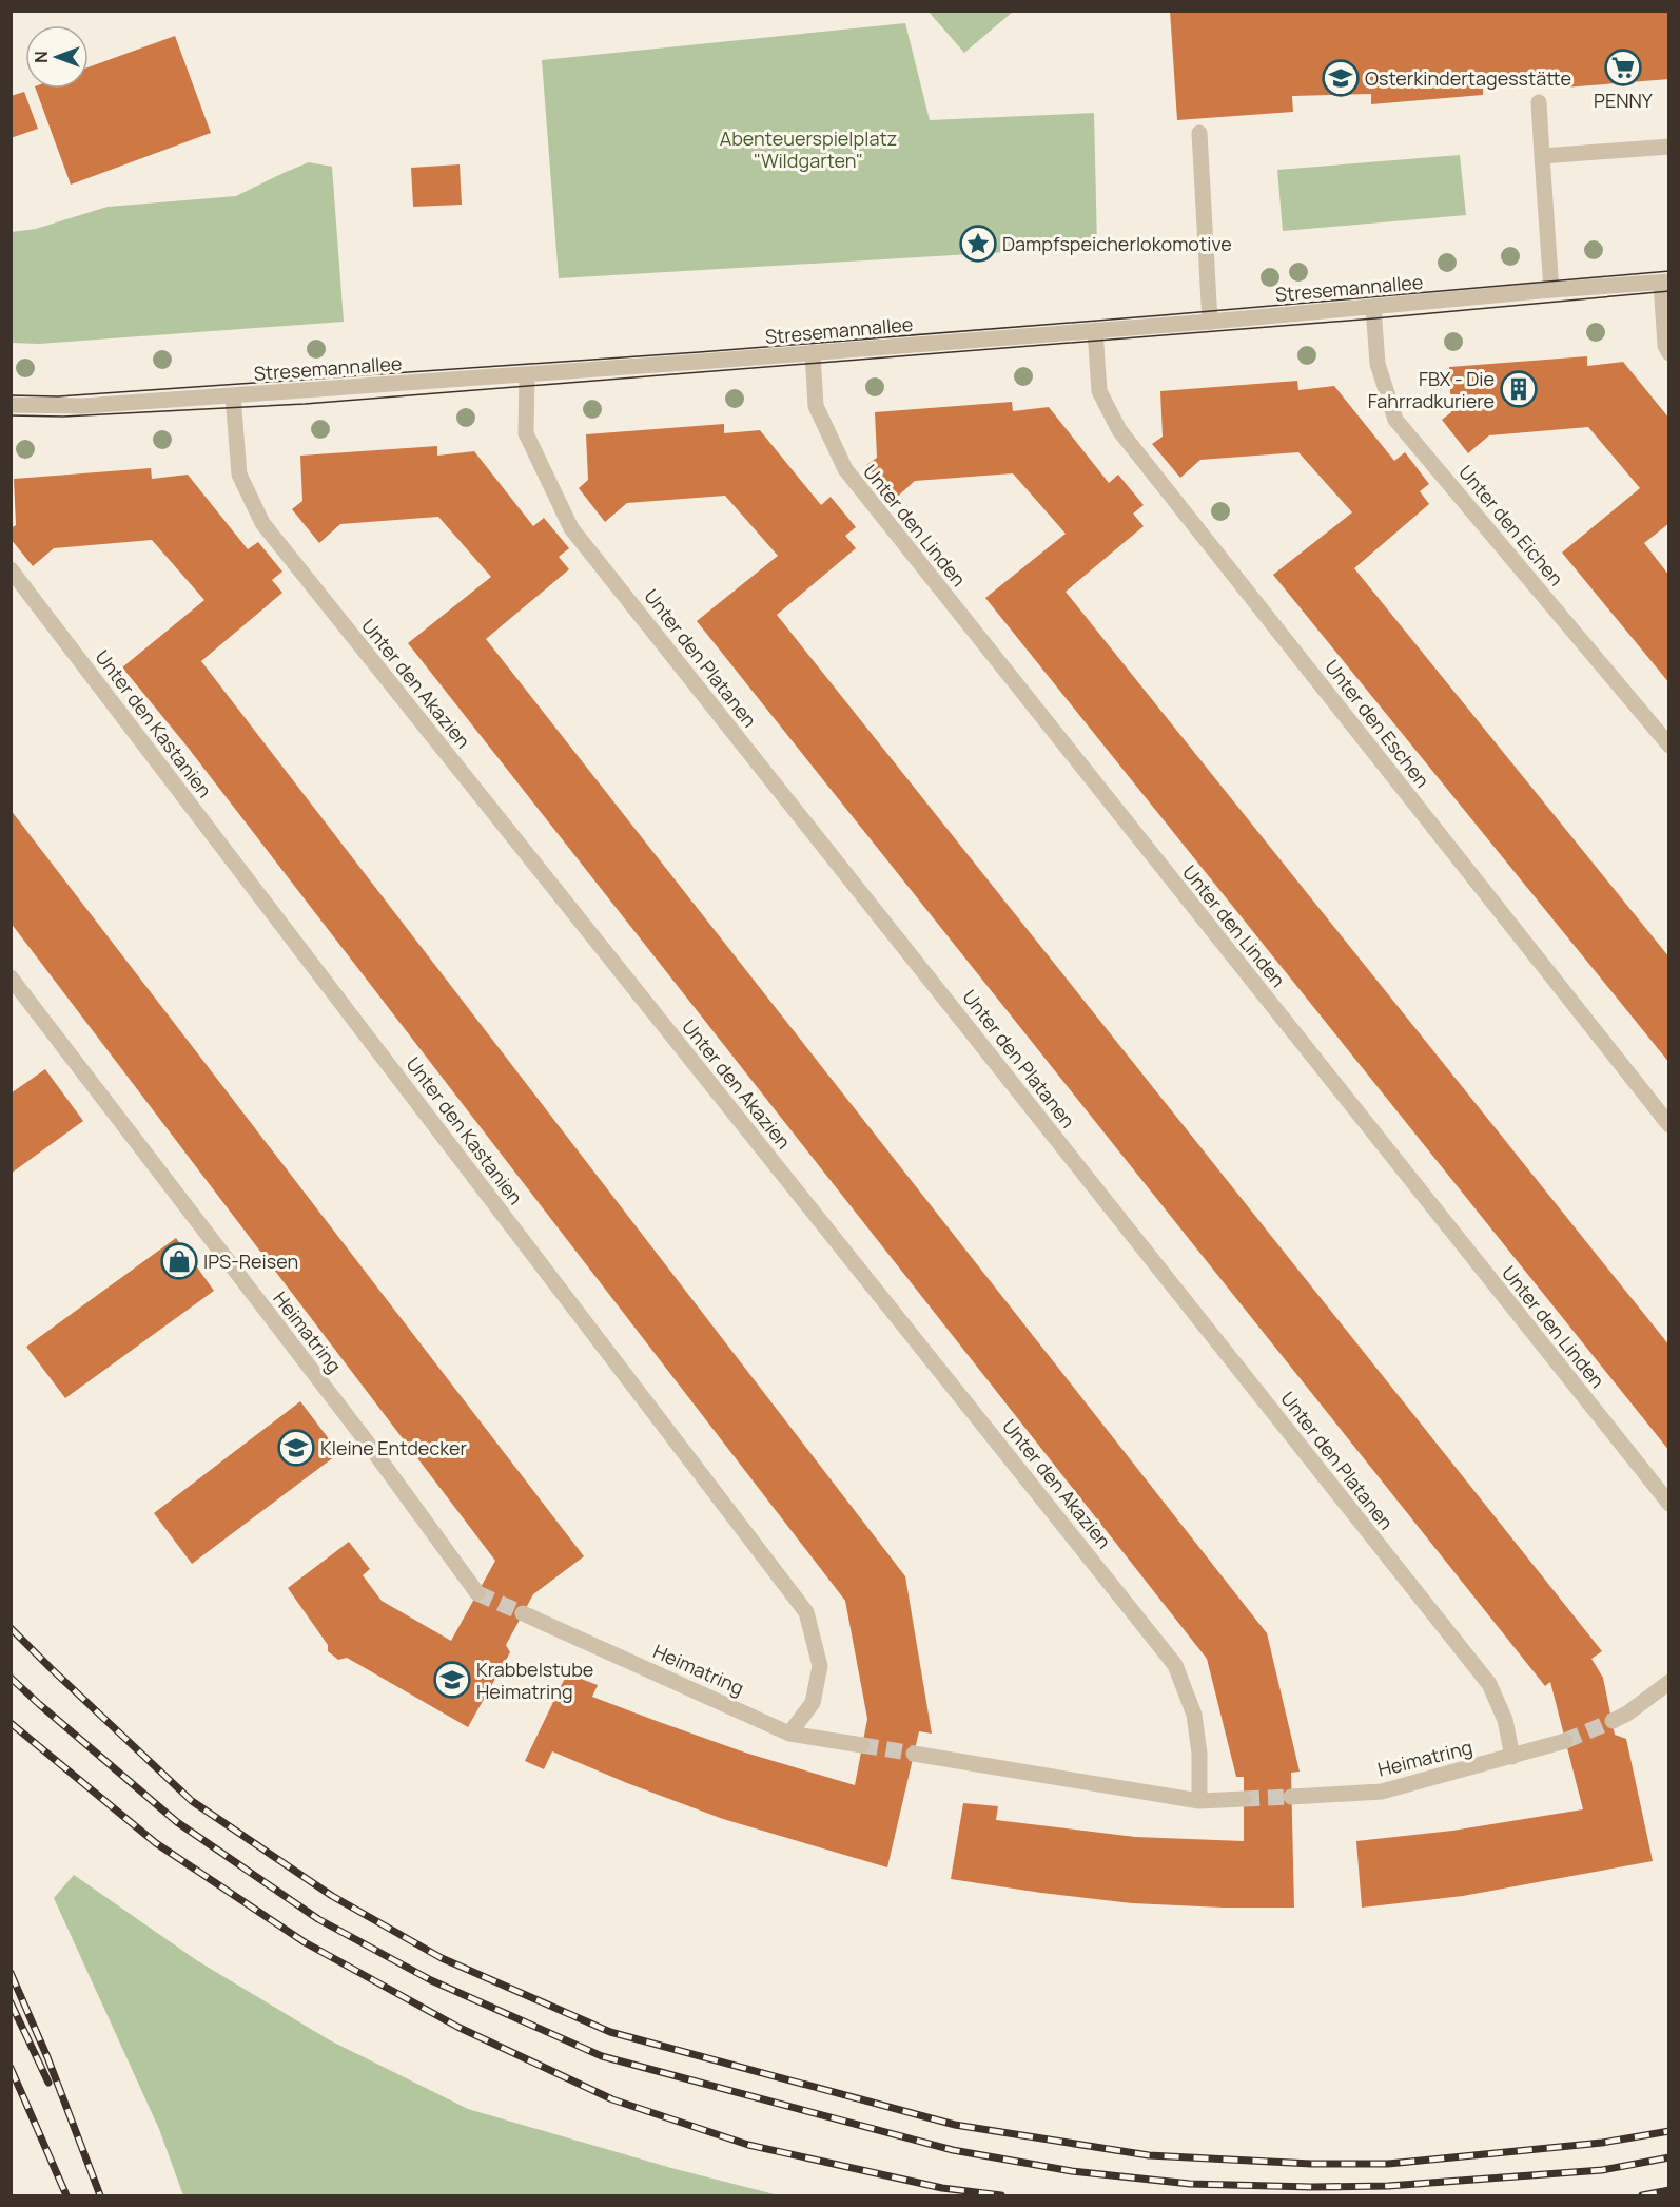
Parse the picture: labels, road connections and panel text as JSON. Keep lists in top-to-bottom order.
{
  "streets": {
    "street": [
      "Stresemannallee",
      "Unter den Linden",
      "Unter den Eichen",
      "Unter den Platanen",
      "Unter den Akazien",
      "Unter den Kastanien",
      "Unter den Eschen",
      "Heimatring"
    ]
  },
  "crossings": [
    ["Stresemannallee", "Unter den Linden"],
    ["Stresemannallee", "Unter den Eichen"],
    ["Stresemannallee", "Unter den Platanen"],
    ["Stresemannallee", "Unter den Akazien"],
    ["Stresemannallee", "Unter den Eschen"],
    ["Unter den Platanen", "Heimatring"],
    ["Unter den Kastanien", "Heimatring"]
  ],
  "parks": ["Abenteuerspielplatz \"Wildgarten\""],
  "places": {
    "supermarket": ["PENNY"],
    "school or university": ["Osterkindertagesstätte", "Kleine Entdecker", "Krabbelstube Heimatring"],
    "place": ["Dampfspeicherlokomotive"],
    "building": ["FBX - Die Fahrradkuriere"],
    "shop": ["IPS-Reisen"]
  },
  "north": "left"
}
